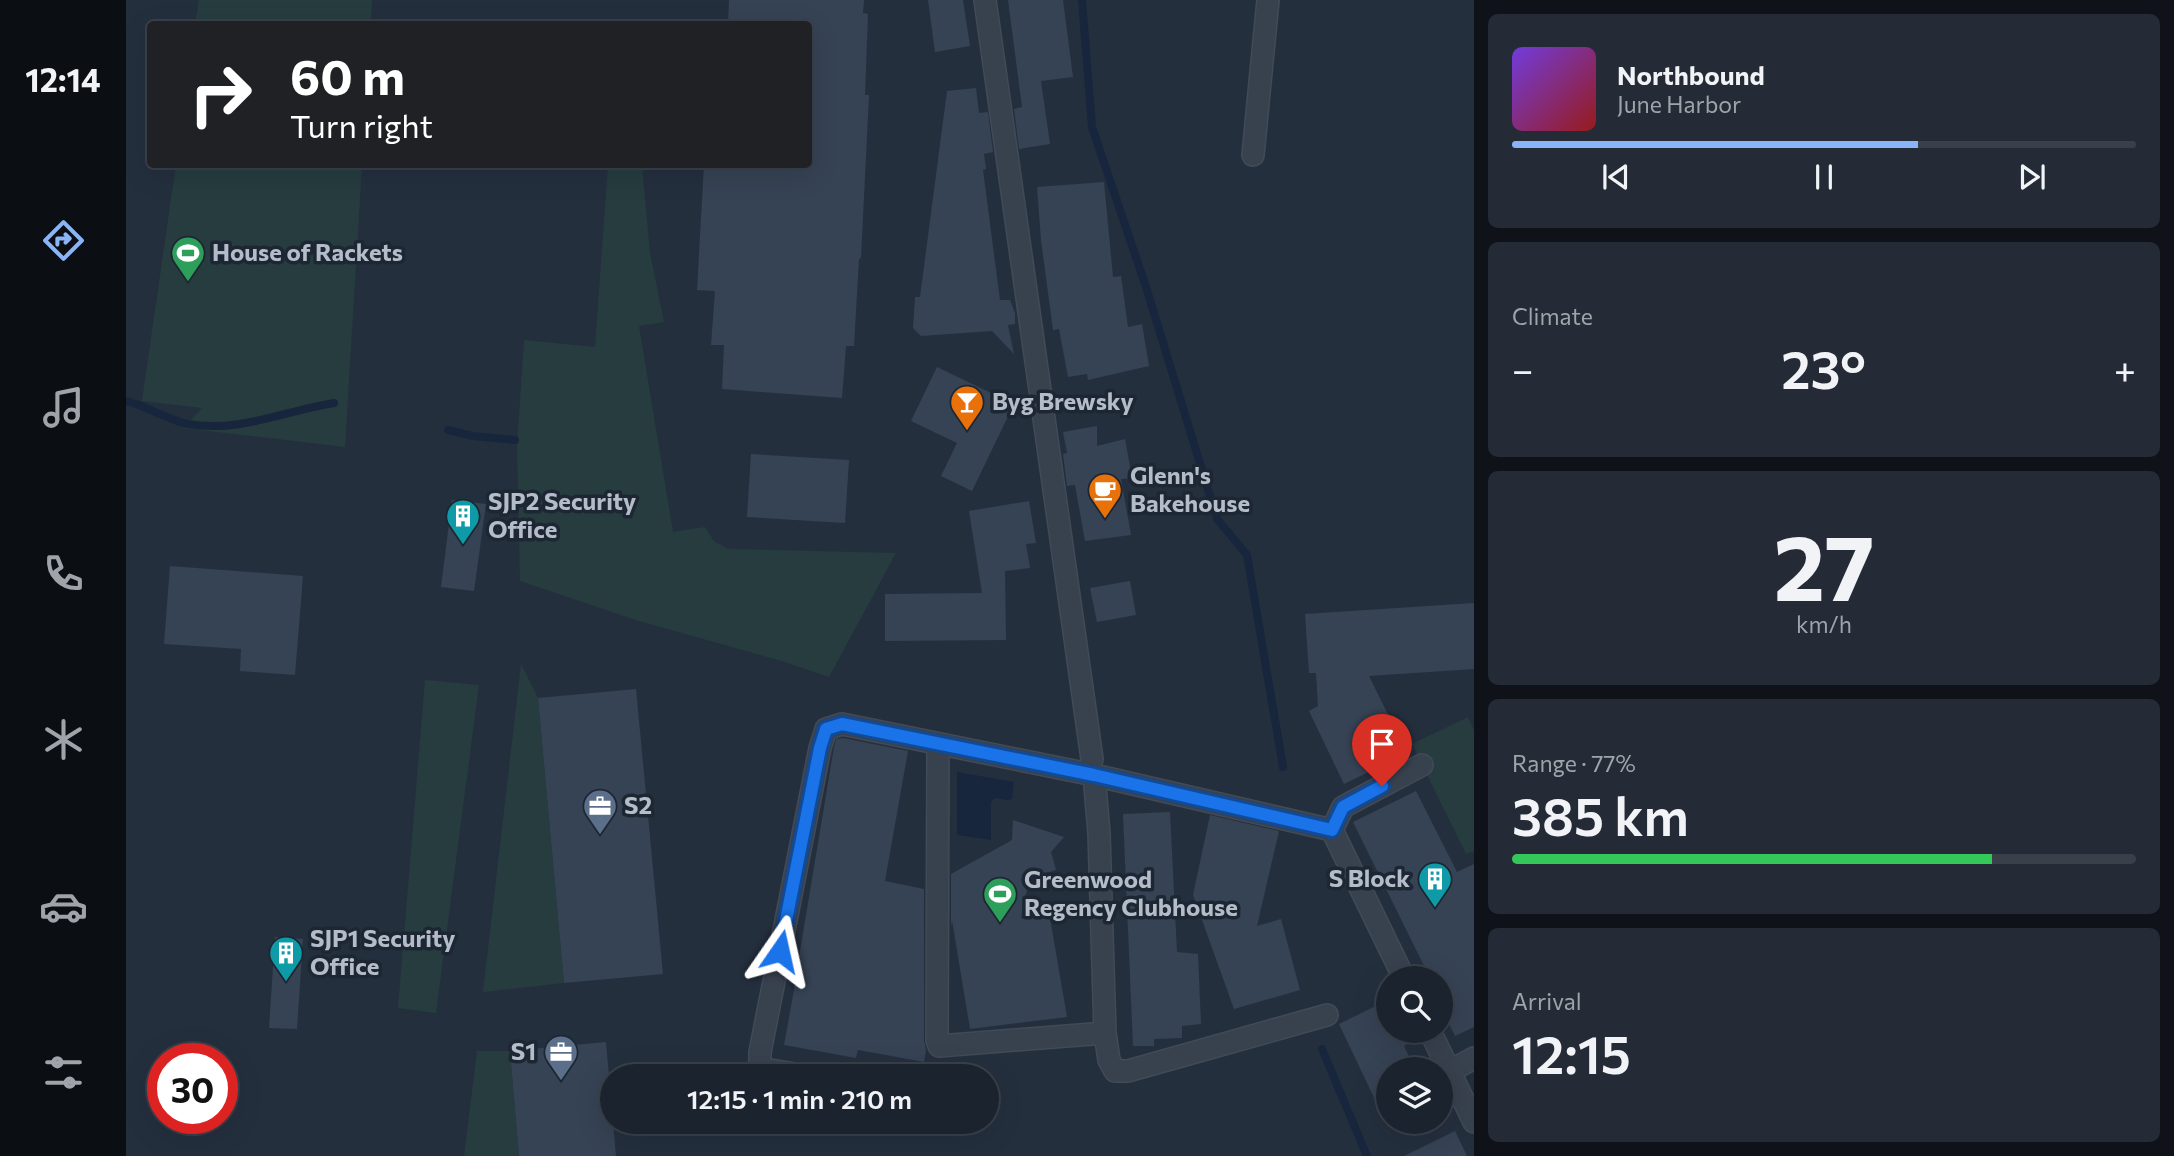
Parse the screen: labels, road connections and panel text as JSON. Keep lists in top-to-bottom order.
{
  "places": {
    "sports": ["House of Rackets", "Greenwood Regency Clubhouse"],
    "bar": ["Byg Brewsky"],
    "cafe": ["Glenn's Bakehouse"],
    "building": ["SJP2 Security Office", "S Block", "SJP1 Security Office"],
    "office": ["S2", "S1"]
  },
  "page": {
    "tabs": "12:14",
    "turn": ["60 m", "Turn right"],
    "song": ["Northbound", "June Harbor"],
    "tile": [
      "Climate",
      ["27", "km/h"],
      ["Range · 77%", "385 km"],
      ["Arrival", "12:15"]
    ],
    "heat": ["−", "23°", "+"],
    "limit": "30",
    "trip": "12:15 · 1 min · 210 m"
  }
}
